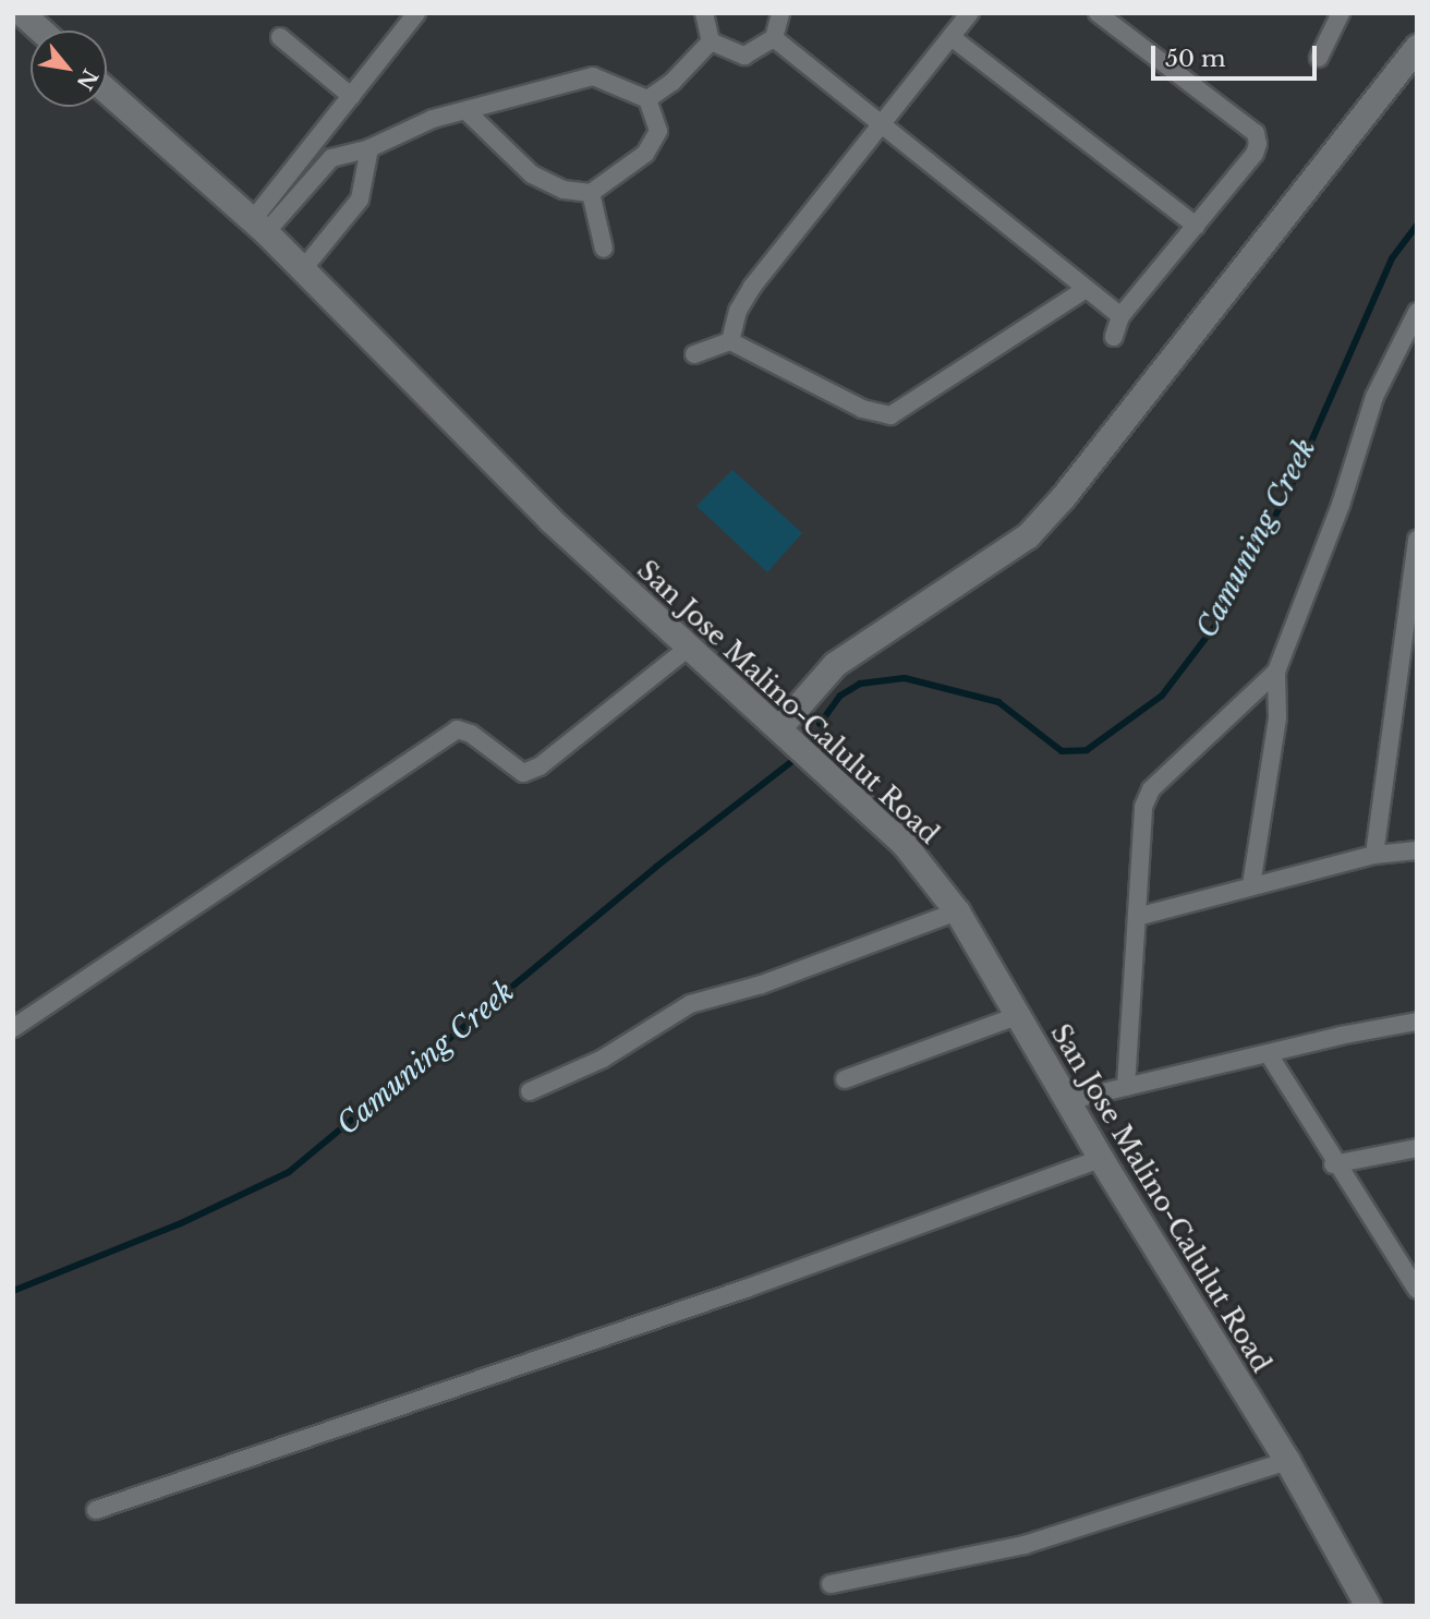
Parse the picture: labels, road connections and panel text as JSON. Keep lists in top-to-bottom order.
{
  "streets": {
    "main road": ["San Jose Malino-Calulut Road"]
  },
  "water": ["Camuning Creek"],
  "scale_bar": "50 m",
  "north": "bottom right"
}
